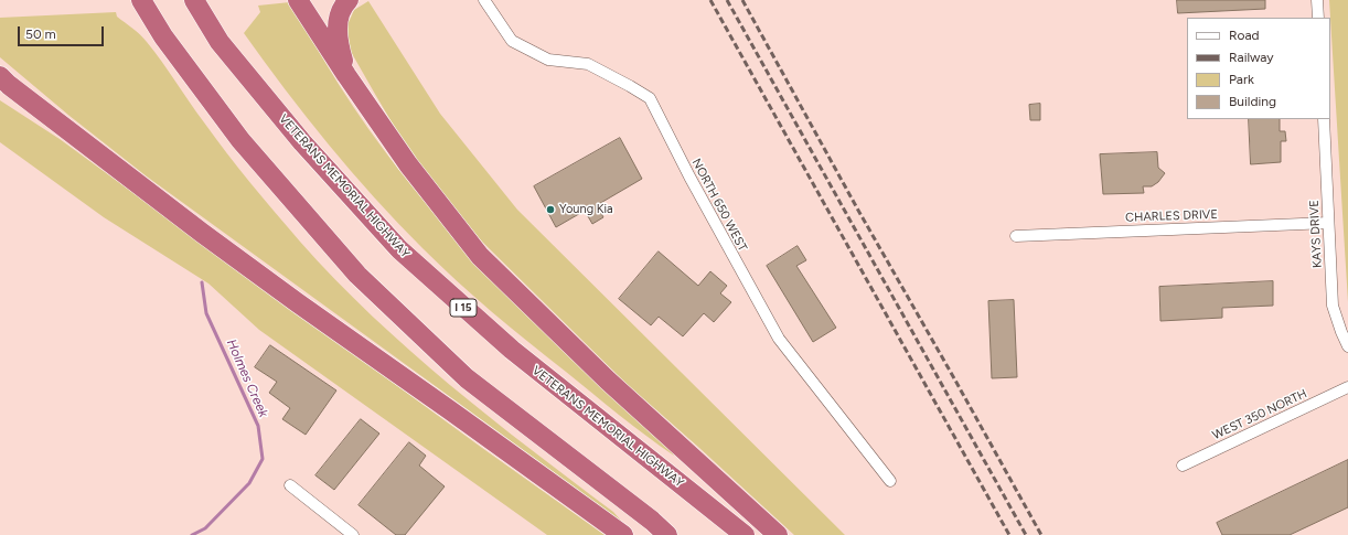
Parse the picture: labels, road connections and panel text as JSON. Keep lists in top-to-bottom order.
{
  "streets": {
    "highway": ["VETERANS MEMORIAL HIGHWAY", "I 15"],
    "street": [
      "NORTH 650 WEST",
      "CHARLES DRIVE",
      "KAYS DRIVE",
      "WEST 350 NORTH"
    ]
  },
  "crossings": [
    ["CHARLES DRIVE", "KAYS DRIVE"]
  ],
  "water": ["Holmes Creek"],
  "places": ["Young Kia"],
  "legend": [
    "Road",
    "Railway",
    "Park",
    "Building"
  ],
  "scale_bar": "50 m"
}
